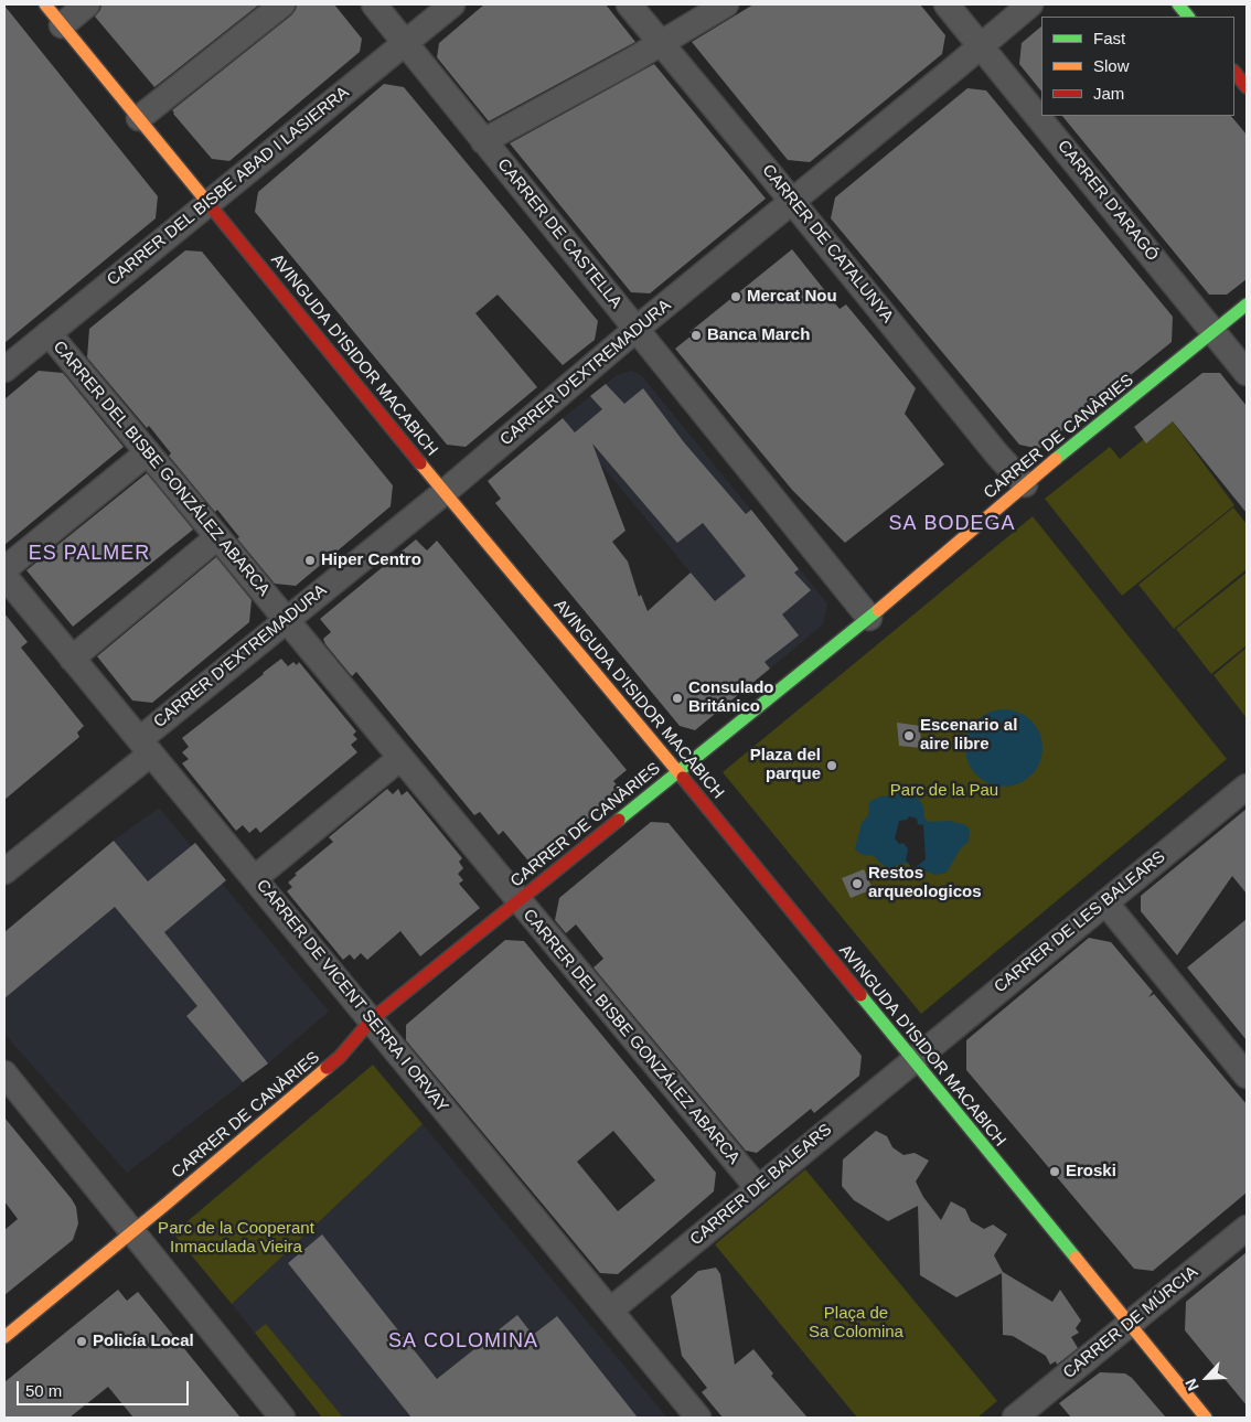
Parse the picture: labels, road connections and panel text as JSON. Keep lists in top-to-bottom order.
{
  "streets": {
    "street": [
      "CARRER DEL BISBE ABAD I LASIERRA",
      "CARRER D'ARAGÓ",
      "CARRER DE CASTELLA",
      "CARRER DE CATALUNYA",
      "AVINGUDA D'ISIDOR MACABICH",
      "CARRER D'EXTREMADURA",
      "CARRER DE CANÀRIES",
      "CARRER DEL BISBE GONZÁLEZ ABARCA",
      "CARRER DE LES BALEARS",
      "CARRER DE VICENT SERRA I ORVAY",
      "CARRER DE BALEARS",
      "CARRER DE MÚRCIA"
    ]
  },
  "crossings": [
    ["CARRER DEL BISBE ABAD I LASIERRA", "CARRER DE CASTELLA"],
    ["CARRER DEL BISBE ABAD I LASIERRA", "AVINGUDA D'ISIDOR MACABICH"],
    ["CARRER DEL BISBE ABAD I LASIERRA", "CARRER DEL BISBE GONZÁLEZ ABARCA"],
    ["CARRER D'ARAGÓ", "CARRER D'EXTREMADURA"],
    ["CARRER D'ARAGÓ", "CARRER DE CANÀRIES"],
    ["CARRER DE CASTELLA", "CARRER D'EXTREMADURA"],
    ["CARRER DE CASTELLA", "CARRER DE CANÀRIES"],
    ["CARRER DE CATALUNYA", "CARRER D'EXTREMADURA"],
    ["CARRER DE CATALUNYA", "CARRER DE CANÀRIES"],
    ["AVINGUDA D'ISIDOR MACABICH", "CARRER D'EXTREMADURA"],
    ["AVINGUDA D'ISIDOR MACABICH", "CARRER DE CANÀRIES"],
    ["AVINGUDA D'ISIDOR MACABICH", "CARRER DE LES BALEARS"],
    ["AVINGUDA D'ISIDOR MACABICH", "CARRER DE BALEARS"],
    ["AVINGUDA D'ISIDOR MACABICH", "CARRER DE MÚRCIA"],
    ["CARRER D'EXTREMADURA", "CARRER DEL BISBE GONZÁLEZ ABARCA"],
    ["CARRER D'EXTREMADURA", "CARRER DE VICENT SERRA I ORVAY"],
    ["CARRER DE CANÀRIES", "CARRER DEL BISBE GONZÁLEZ ABARCA"],
    ["CARRER DE CANÀRIES", "CARRER DE VICENT SERRA I ORVAY"],
    ["CARRER DEL BISBE GONZÁLEZ ABARCA", "CARRER DE BALEARS"],
    ["CARRER DE LES BALEARS", "CARRER DE BALEARS"],
    ["CARRER DE VICENT SERRA I ORVAY", "CARRER DE BALEARS"]
  ],
  "districts": ["SA BODEGA", "ES PALMER", "SA COLOMINA"],
  "parks": ["Parc de la Pau", "Parc de la Cooperant Inmaculada Vieira", "Plaça de Sa Colomina"],
  "places": [
    "Mercat Nou",
    "Banca March",
    "Hiper Centro",
    "Consulado Británico",
    "Escenario al aire libre",
    "Plaza del parque",
    "Restos arqueologicos",
    "Eroski",
    "Policía Local"
  ],
  "legend": ["Fast", "Slow", "Jam"],
  "scale_bar": "50 m",
  "north": "bottom left"
}
